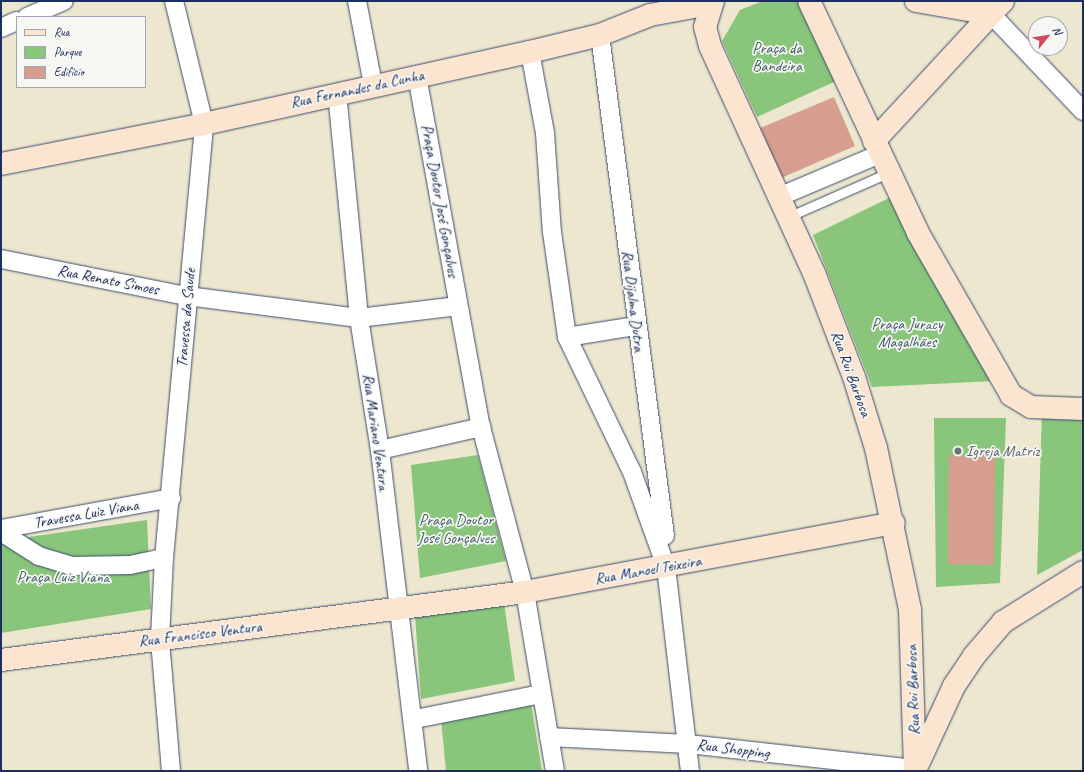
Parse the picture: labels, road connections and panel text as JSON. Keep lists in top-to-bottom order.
{
  "streets": {
    "street": [
      "Rua Fernandes da Cunha",
      "Praça Doutor José Gonçalves",
      "Rua Renato Simoes",
      "Rua Dijalma Dutra",
      "Travessa da Saude",
      "Rua Rui Barbosa",
      "Rua Mariano Ventura",
      "Travessa Luiz Viana",
      "Rua Manoel Teixeira",
      "Rua Francisco Ventura",
      "Rua Shopping"
    ]
  },
  "crossings": [
    ["Rua Fernandes da Cunha", "Praça Doutor José Gonçalves"],
    ["Rua Fernandes da Cunha", "Rua Dijalma Dutra"],
    ["Rua Fernandes da Cunha", "Travessa da Saude"],
    ["Rua Fernandes da Cunha", "Rua Rui Barbosa"],
    ["Rua Fernandes da Cunha", "Rua Mariano Ventura"],
    ["Praça Doutor José Gonçalves", "Rua Renato Simoes"],
    ["Praça Doutor José Gonçalves", "Rua Manoel Teixeira"],
    ["Praça Doutor José Gonçalves", "Rua Shopping"],
    ["Rua Renato Simoes", "Travessa da Saude"],
    ["Rua Renato Simoes", "Rua Mariano Ventura"],
    ["Rua Dijalma Dutra", "Rua Manoel Teixeira"],
    ["Travessa da Saude", "Travessa Luiz Viana"],
    ["Travessa da Saude", "Rua Francisco Ventura"],
    ["Rua Rui Barbosa", "Rua Manoel Teixeira"],
    ["Rua Rui Barbosa", "Rua Shopping"],
    ["Rua Mariano Ventura", "Rua Manoel Teixeira"],
    ["Rua Mariano Ventura", "Rua Francisco Ventura"],
    ["Rua Manoel Teixeira", "Rua Francisco Ventura"]
  ],
  "parks": [
    "Praça da Bandeira",
    "Praça Juracy Magalhães",
    "Praça Doutor José Gonçalves",
    "Praça Luiz Viana"
  ],
  "places": ["Igreja Matriz"],
  "legend": ["Rua", "Parque", "Edifício"],
  "north": "top right"
}
